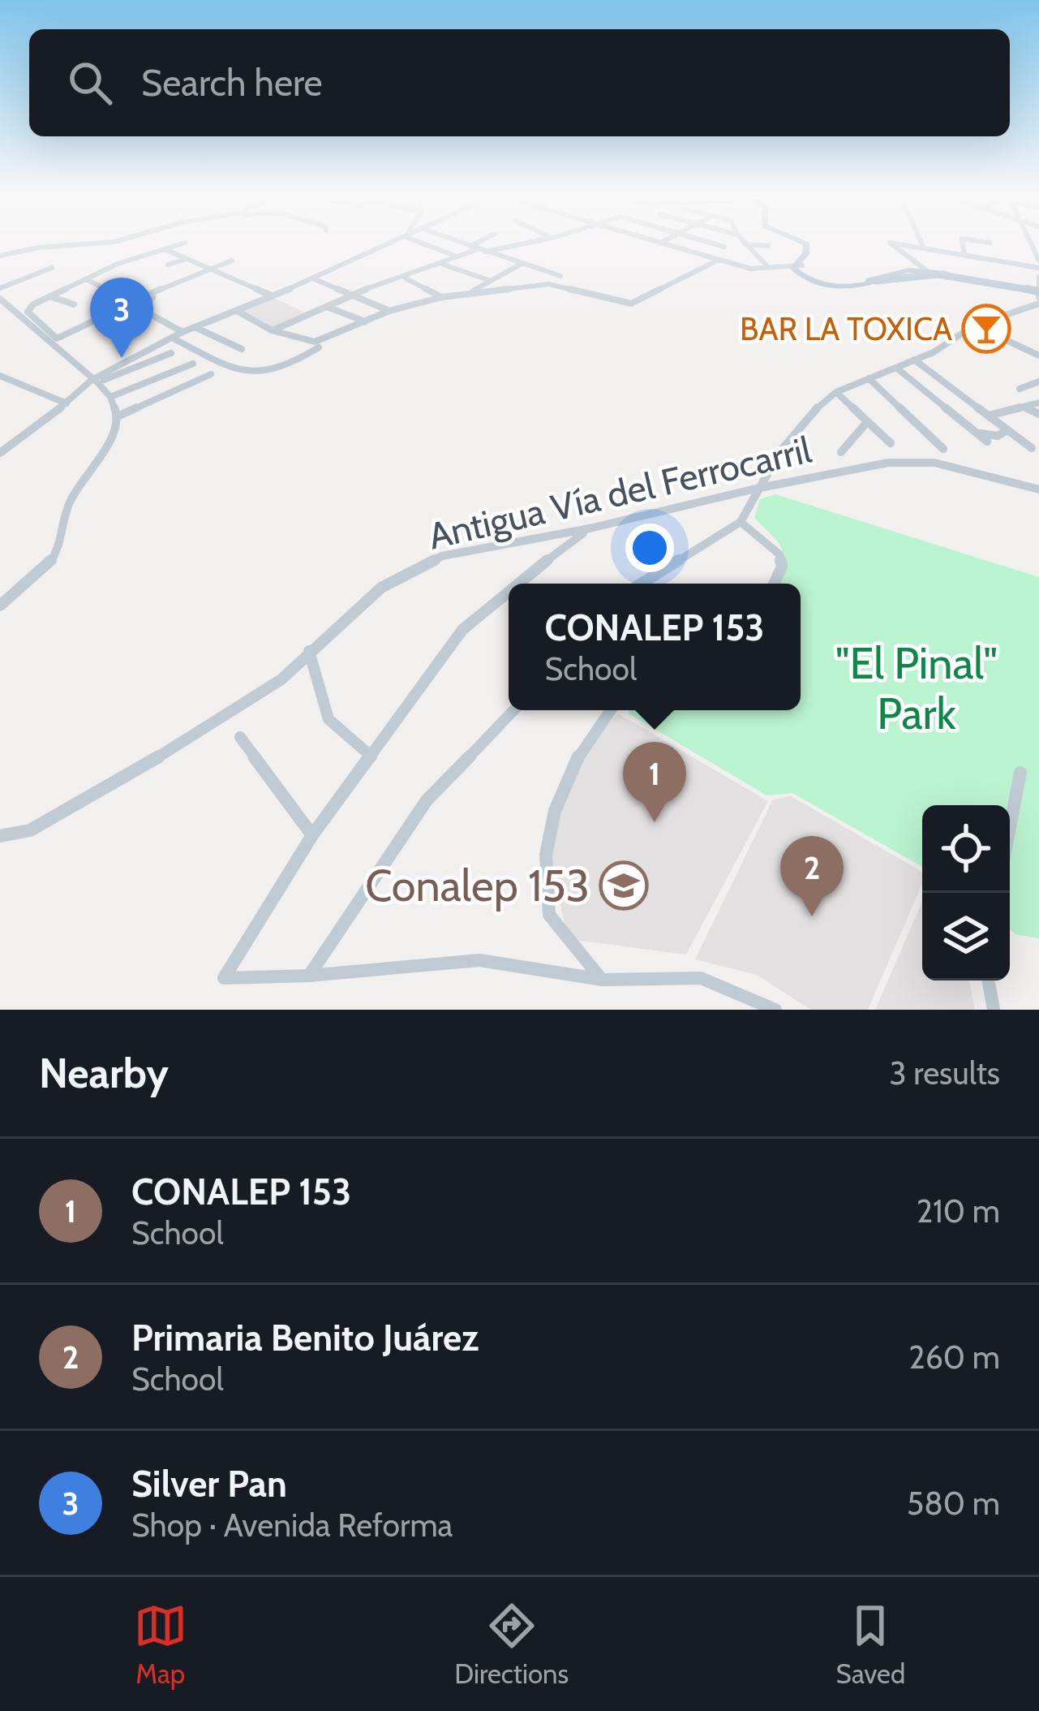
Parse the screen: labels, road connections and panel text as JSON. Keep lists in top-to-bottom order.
{
  "streets": {
    "street": ["Antigua Vía del Ferrocarril"]
  },
  "parks": ["\"El Pinal\" Park"],
  "places": {
    "bar": ["BAR LA TOXICA"],
    "school or university": ["Conalep 153"]
  },
  "page": {
    "search": "Search here",
    "pins": ["3", "1", "2"],
    "popup": ["CONALEP 153", "School"],
    "heading": ["Nearby", "3 results"],
    "list": [
      {
        "mark": "1",
        "name": "CONALEP 153",
        "note": "School",
        "value": "210 m"
      },
      {
        "mark": "2",
        "name": "Primaria Benito Juárez",
        "note": "School",
        "value": "260 m"
      },
      {
        "mark": "3",
        "name": "Silver Pan",
        "note": "Shop · Avenida Reforma",
        "value": "580 m"
      }
    ],
    "nav": ["Map", "Directions", "Saved"]
  }
}
